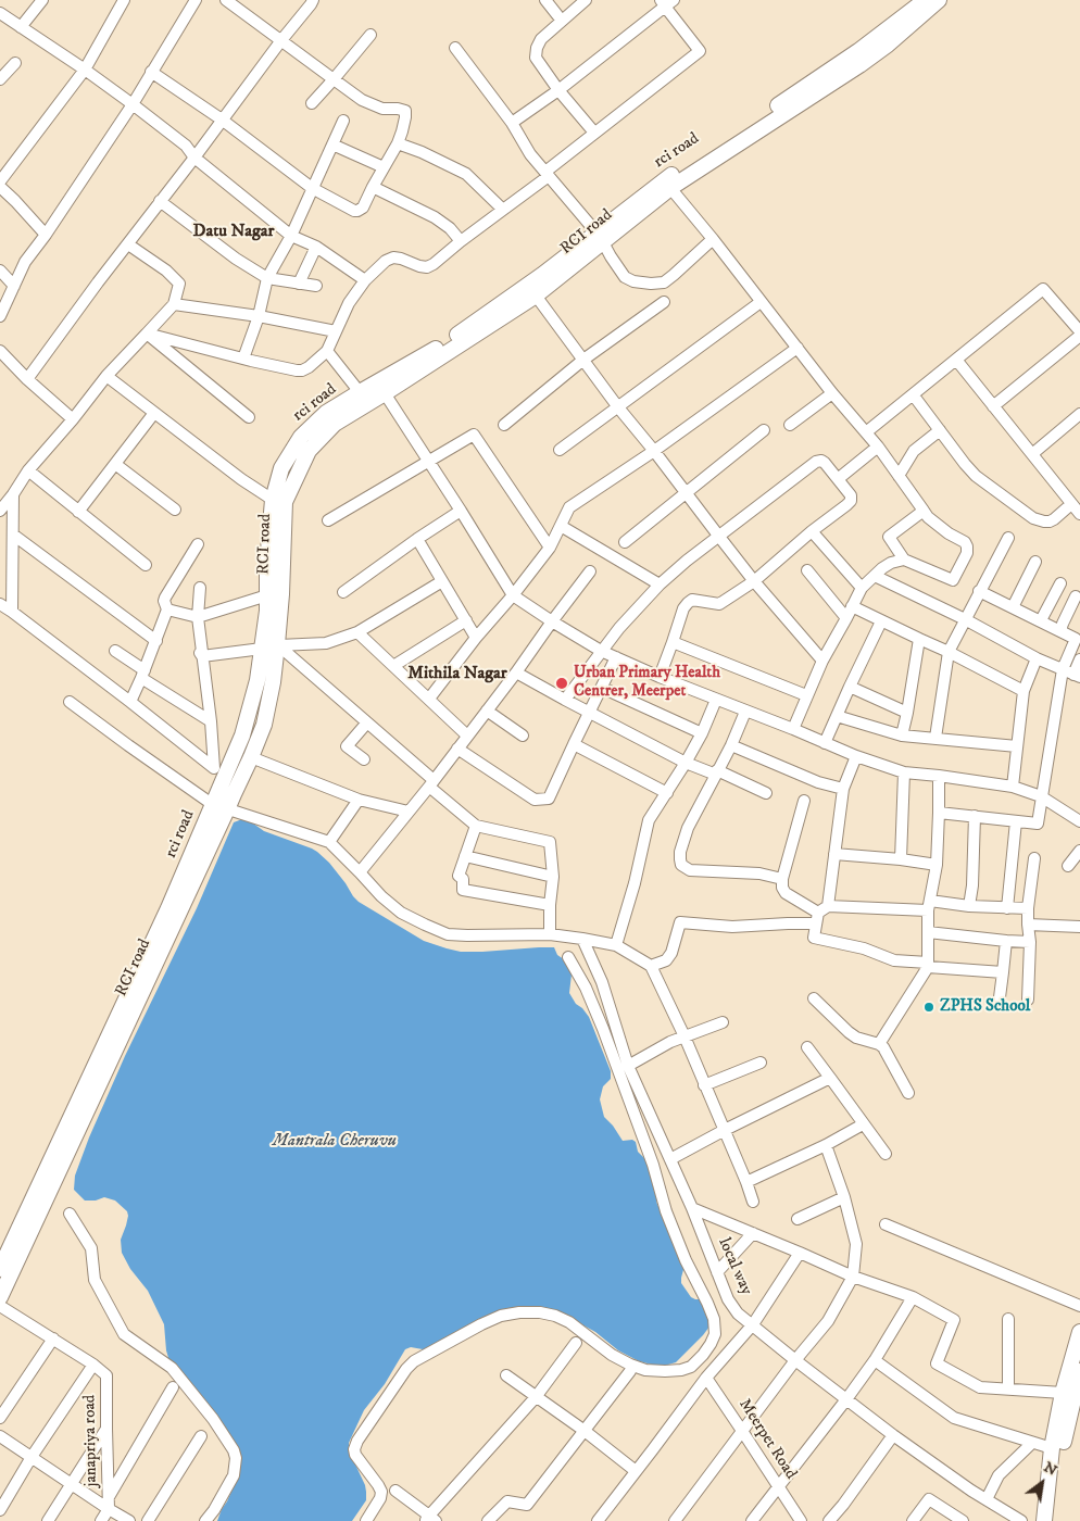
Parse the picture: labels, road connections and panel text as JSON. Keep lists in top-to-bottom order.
{
  "streets": {
    "main road": ["rci road", "RCI road"],
    "street": ["local way", "Meerpet Road", "janapriya road"]
  },
  "crossings": [
    ["rci road", "RCI road"]
  ],
  "districts": ["Datu Nagar", "Mithila Nagar"],
  "water": ["Mantrala Cheruvu"],
  "places": ["Urban Primary Health Centrer, Meerpet", "ZPHS School"],
  "north": "top right"
}
